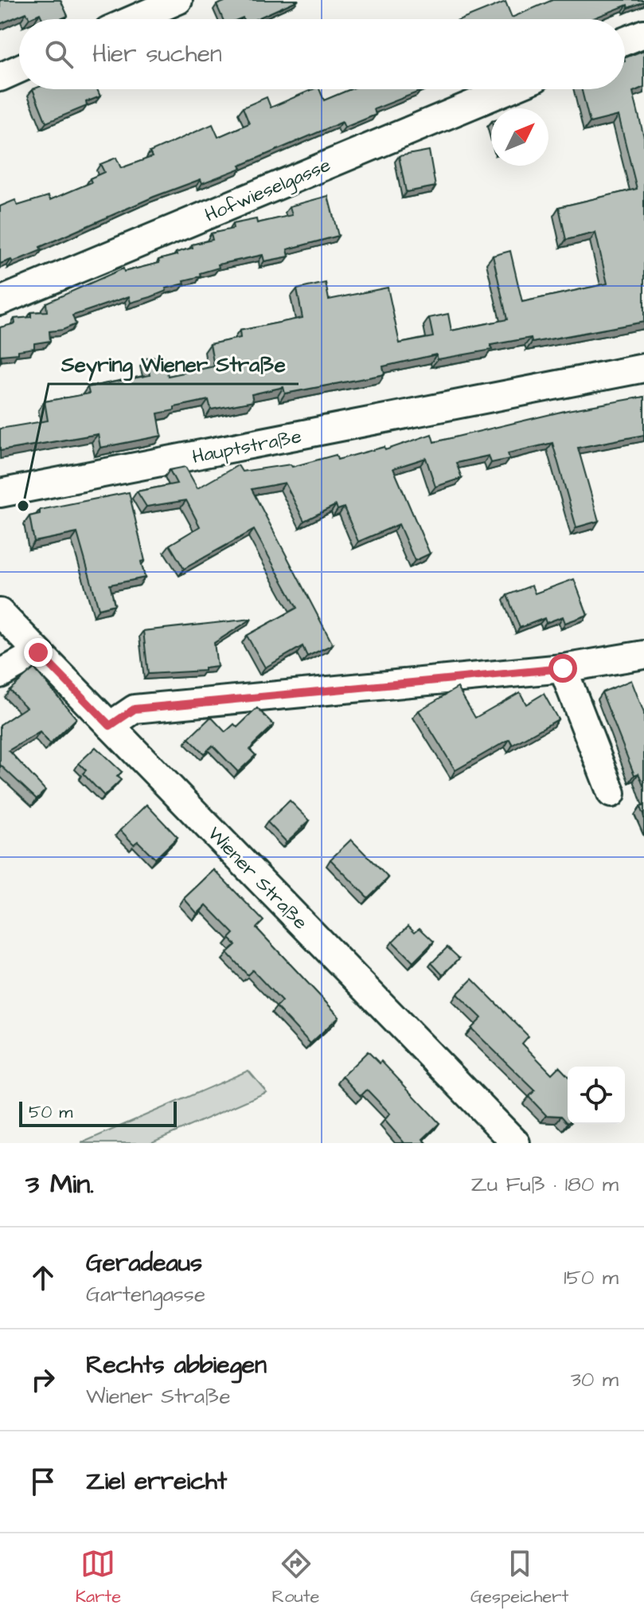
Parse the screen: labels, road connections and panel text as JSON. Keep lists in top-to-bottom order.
{
  "streets": {
    "street": ["Hofwieselgasse", "Hauptstraße", "Wiener Straße"]
  },
  "places": ["Seyring Wiener Straße"],
  "scale_bar": "50 m",
  "north": "top right",
  "page": {
    "search": "Hier suchen",
    "scale": "50 m",
    "heading": ["3 Min.", "Zu Fuß · 180 m"],
    "list": [
      ["Geradeaus", "Gartengasse", "150 m"],
      ["Rechts abbiegen", "Wiener Straße", "30 m"],
      "Ziel erreicht"
    ],
    "nav": ["Karte", "Route", "Gespeichert"]
  }
}
